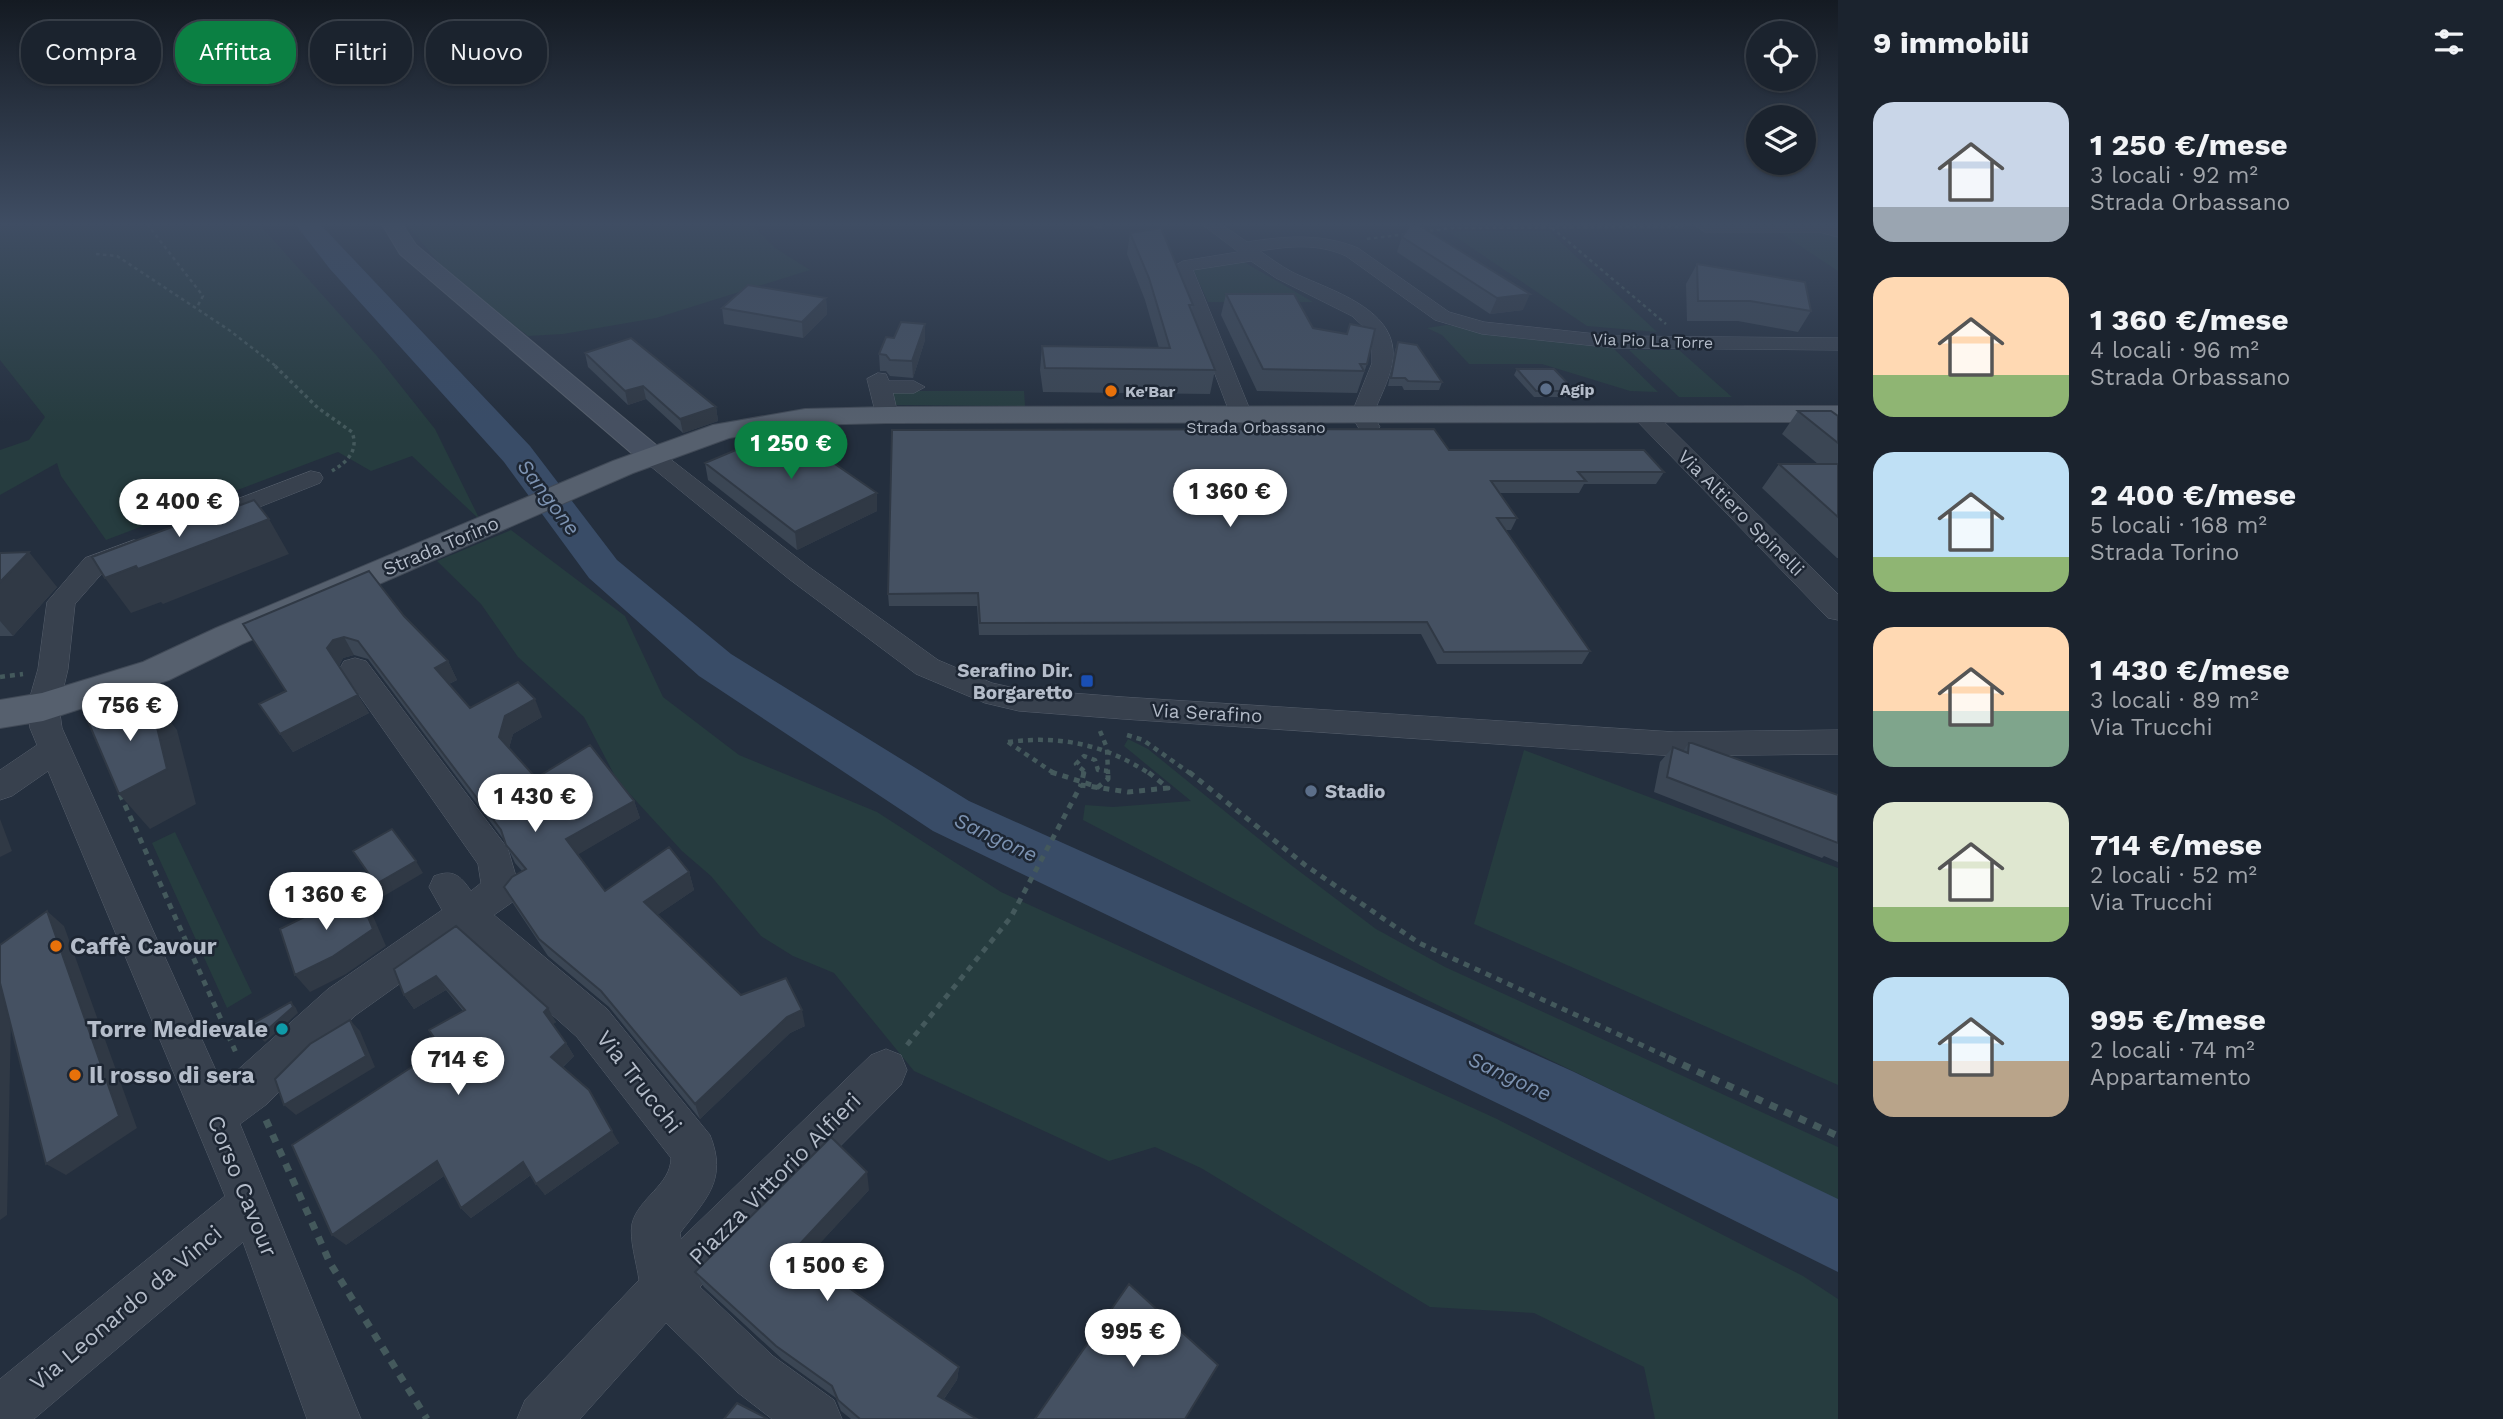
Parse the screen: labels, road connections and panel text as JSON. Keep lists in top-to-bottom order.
{
  "streets": {
    "main road": ["Strada Orbassano", "Strada Torino"],
    "street": [
      "Via Pio La Torre",
      "Via Altiero Spinelli",
      "Via Serafino",
      "Via Trucchi",
      "Piazza Vittorio Alfieri",
      "Corso Cavour",
      "Via Leonardo da Vinci"
    ]
  },
  "crossings": [
    ["Strada Orbassano", "Via Altiero Spinelli"],
    ["Strada Orbassano", "Strada Torino"],
    ["Strada Orbassano", "Via Serafino"],
    ["Strada Torino", "Via Serafino"],
    ["Strada Torino", "Corso Cavour"],
    ["Via Trucchi", "Piazza Vittorio Alfieri"],
    ["Corso Cavour", "Via Leonardo da Vinci"]
  ],
  "water": ["Sangone"],
  "places": {
    "other": [
      "Agip",
      "Ke'Bar",
      "Stadio",
      "Caffè Cavour",
      "Torre Medievale",
      "Il rosso di sera"
    ],
    "transit": ["Serafino Dir. Borgaretto"]
  },
  "page": {
    "heading": "9 immobili",
    "chip": [
      "Compra",
      "Affitta",
      "Filtri",
      "Nuovo"
    ],
    "list": [
      {
        "name": "1 250 €/mese",
        "note": "3 locali · 92 m² · Strada Orbassano"
      },
      {
        "name": "1 360 €/mese",
        "note": "4 locali · 96 m² · Strada Orbassano"
      },
      {
        "name": "2 400 €/mese",
        "note": "5 locali · 168 m² · Strada Torino"
      },
      {
        "name": "1 430 €/mese",
        "note": "3 locali · 89 m² · Via Trucchi"
      },
      {
        "name": "714 €/mese",
        "note": "2 locali · 52 m² · Via Trucchi"
      },
      {
        "name": "995 €/mese",
        "note": "2 locali · 74 m² · Appartamento"
      }
    ],
    "price": [
      "1 250 €",
      "1 360 €",
      "2 400 €",
      "756 €",
      "1 430 €",
      "1 360 €",
      "714 €",
      "1 500 €",
      "995 €"
    ]
  }
}
